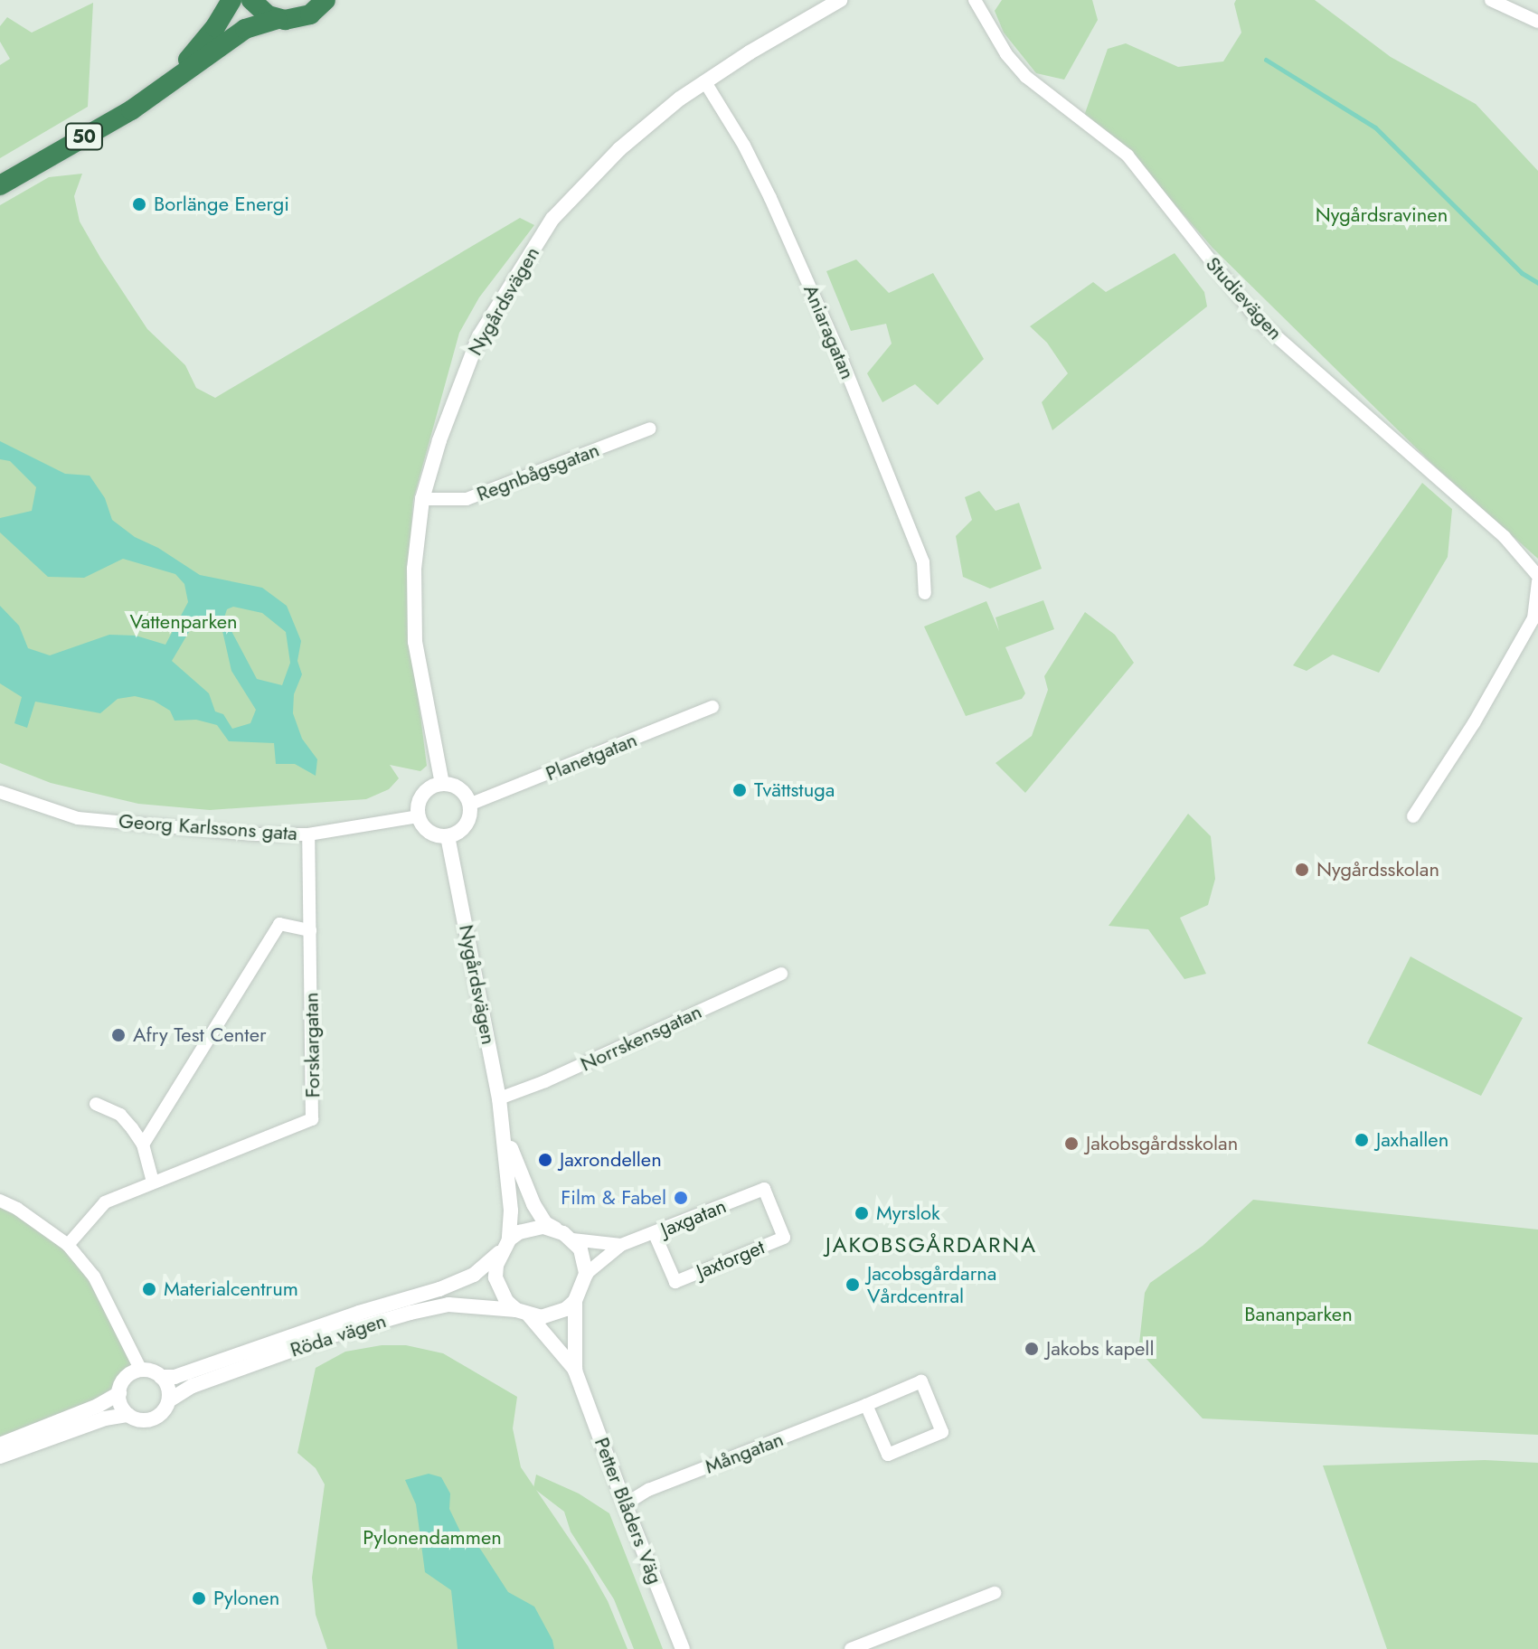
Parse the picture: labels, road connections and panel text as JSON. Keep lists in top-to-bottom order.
{
  "streets": {
    "highway": ["50"],
    "street": [
      "Studievägen",
      "Nygårdsvägen",
      "Aniaragatan",
      "Regnbågsgatan",
      "Planetgatan",
      "Georg Karlssons gata",
      "Norrskensgatan",
      "Forskargatan",
      "Jaxgatan",
      "Jaxtorget",
      "Röda vägen",
      "Mångatan",
      "Petter Blåders Väg"
    ]
  },
  "crossings": [
    ["Nygårdsvägen", "Aniaragatan"],
    ["Nygårdsvägen", "Regnbågsgatan"],
    ["Nygårdsvägen", "Planetgatan"],
    ["Nygårdsvägen", "Georg Karlssons gata"],
    ["Nygårdsvägen", "Norrskensgatan"],
    ["Nygårdsvägen", "Jaxgatan"],
    ["Nygårdsvägen", "Röda vägen"],
    ["Nygårdsvägen", "Petter Blåders Väg"],
    ["Planetgatan", "Georg Karlssons gata"],
    ["Georg Karlssons gata", "Forskargatan"],
    ["Jaxgatan", "Jaxtorget"],
    ["Jaxgatan", "Röda vägen"],
    ["Jaxgatan", "Petter Blåders Väg"],
    ["Röda vägen", "Petter Blåders Väg"],
    ["Mångatan", "Petter Blåders Väg"]
  ],
  "districts": ["JAKOBSGÅRDARNA"],
  "parks": [
    "Nygårdsravinen",
    "Vattenparken",
    "Bananparken",
    "Pylonendammen"
  ],
  "places": [
    "Borlänge Energi",
    "Tvättstuga",
    "Nygårdsskolan",
    "Afry Test Center",
    "Jaxhallen",
    "Jakobsgårdsskolan",
    "Jaxrondellen",
    "Film & Fabel",
    "Myrslok",
    "Jacobsgårdarna Vårdcentral",
    "Materialcentrum",
    "Jakobs kapell",
    "Pylonen"
  ]
}
